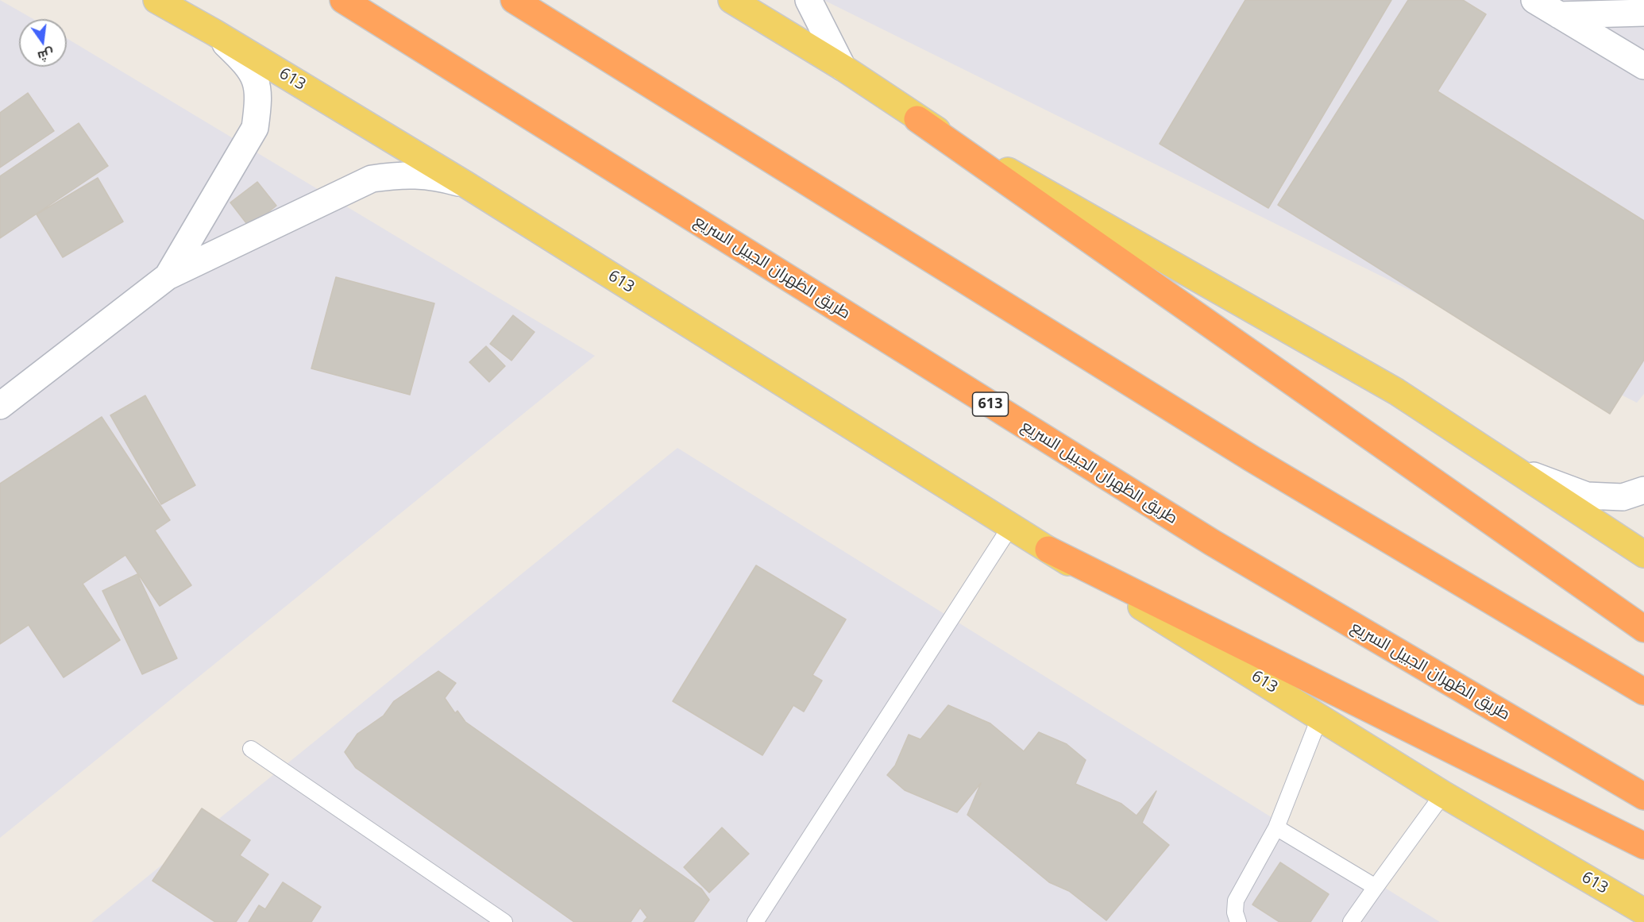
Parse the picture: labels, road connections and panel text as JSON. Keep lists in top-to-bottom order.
{
  "streets": {
    "highway": ["613", "طريق الظهران الجبيل السريع"]
  },
  "north": "bottom"
}
